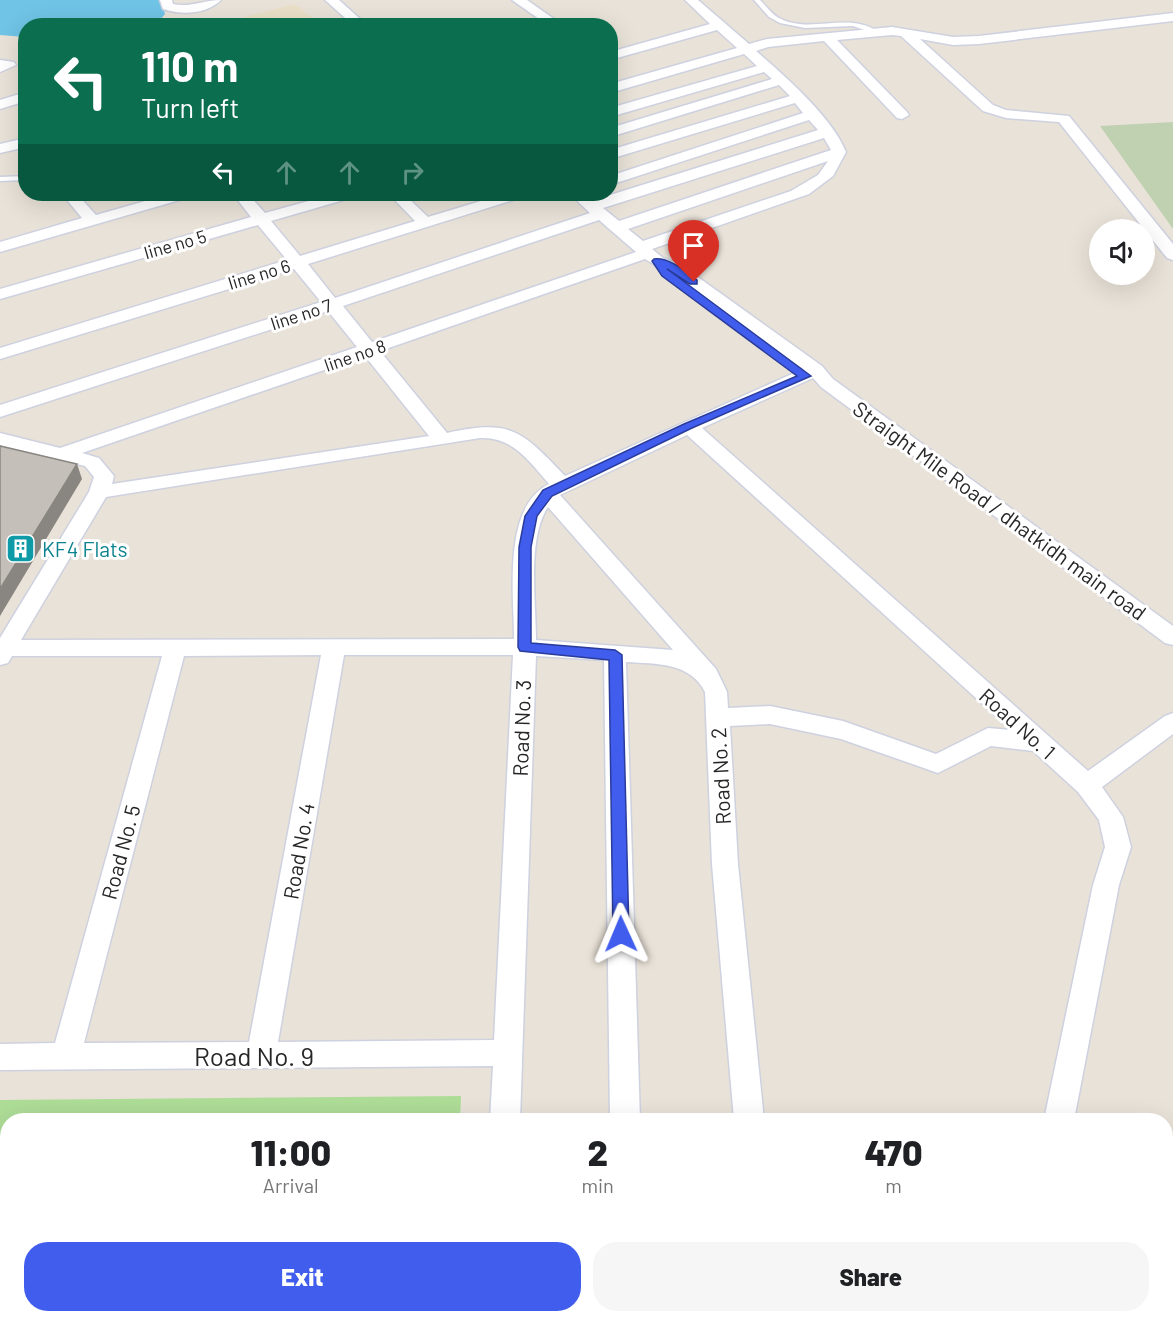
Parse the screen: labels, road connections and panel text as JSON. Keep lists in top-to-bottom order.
{
  "streets": {
    "street": [
      "line no 5",
      "line no 6",
      "line no 7",
      "line no 8",
      "Straight Mile Road / dhatkidh main road",
      "Road No. 1",
      "Road No. 3",
      "Road No. 2",
      "Road No. 4",
      "Road No. 5",
      "Road No. 9"
    ]
  },
  "crossings": [
    ["line no 7", "Straight Mile Road / dhatkidh main road"],
    ["line no 8", "Straight Mile Road / dhatkidh main road"],
    ["Road No. 3", "Road No. 2"],
    ["Road No. 3", "Road No. 9"],
    ["Road No. 4", "Road No. 9"],
    ["Road No. 5", "Road No. 9"]
  ],
  "places": {
    "building": ["KF4 Flats"]
  },
  "page": {
    "turn": ["110 m", "Turn left"],
    "eta": [
      "11:00",
      "Arrival",
      "2",
      "min",
      "470",
      "m"
    ],
    "buttons": ["Exit", "Share"]
  }
}
